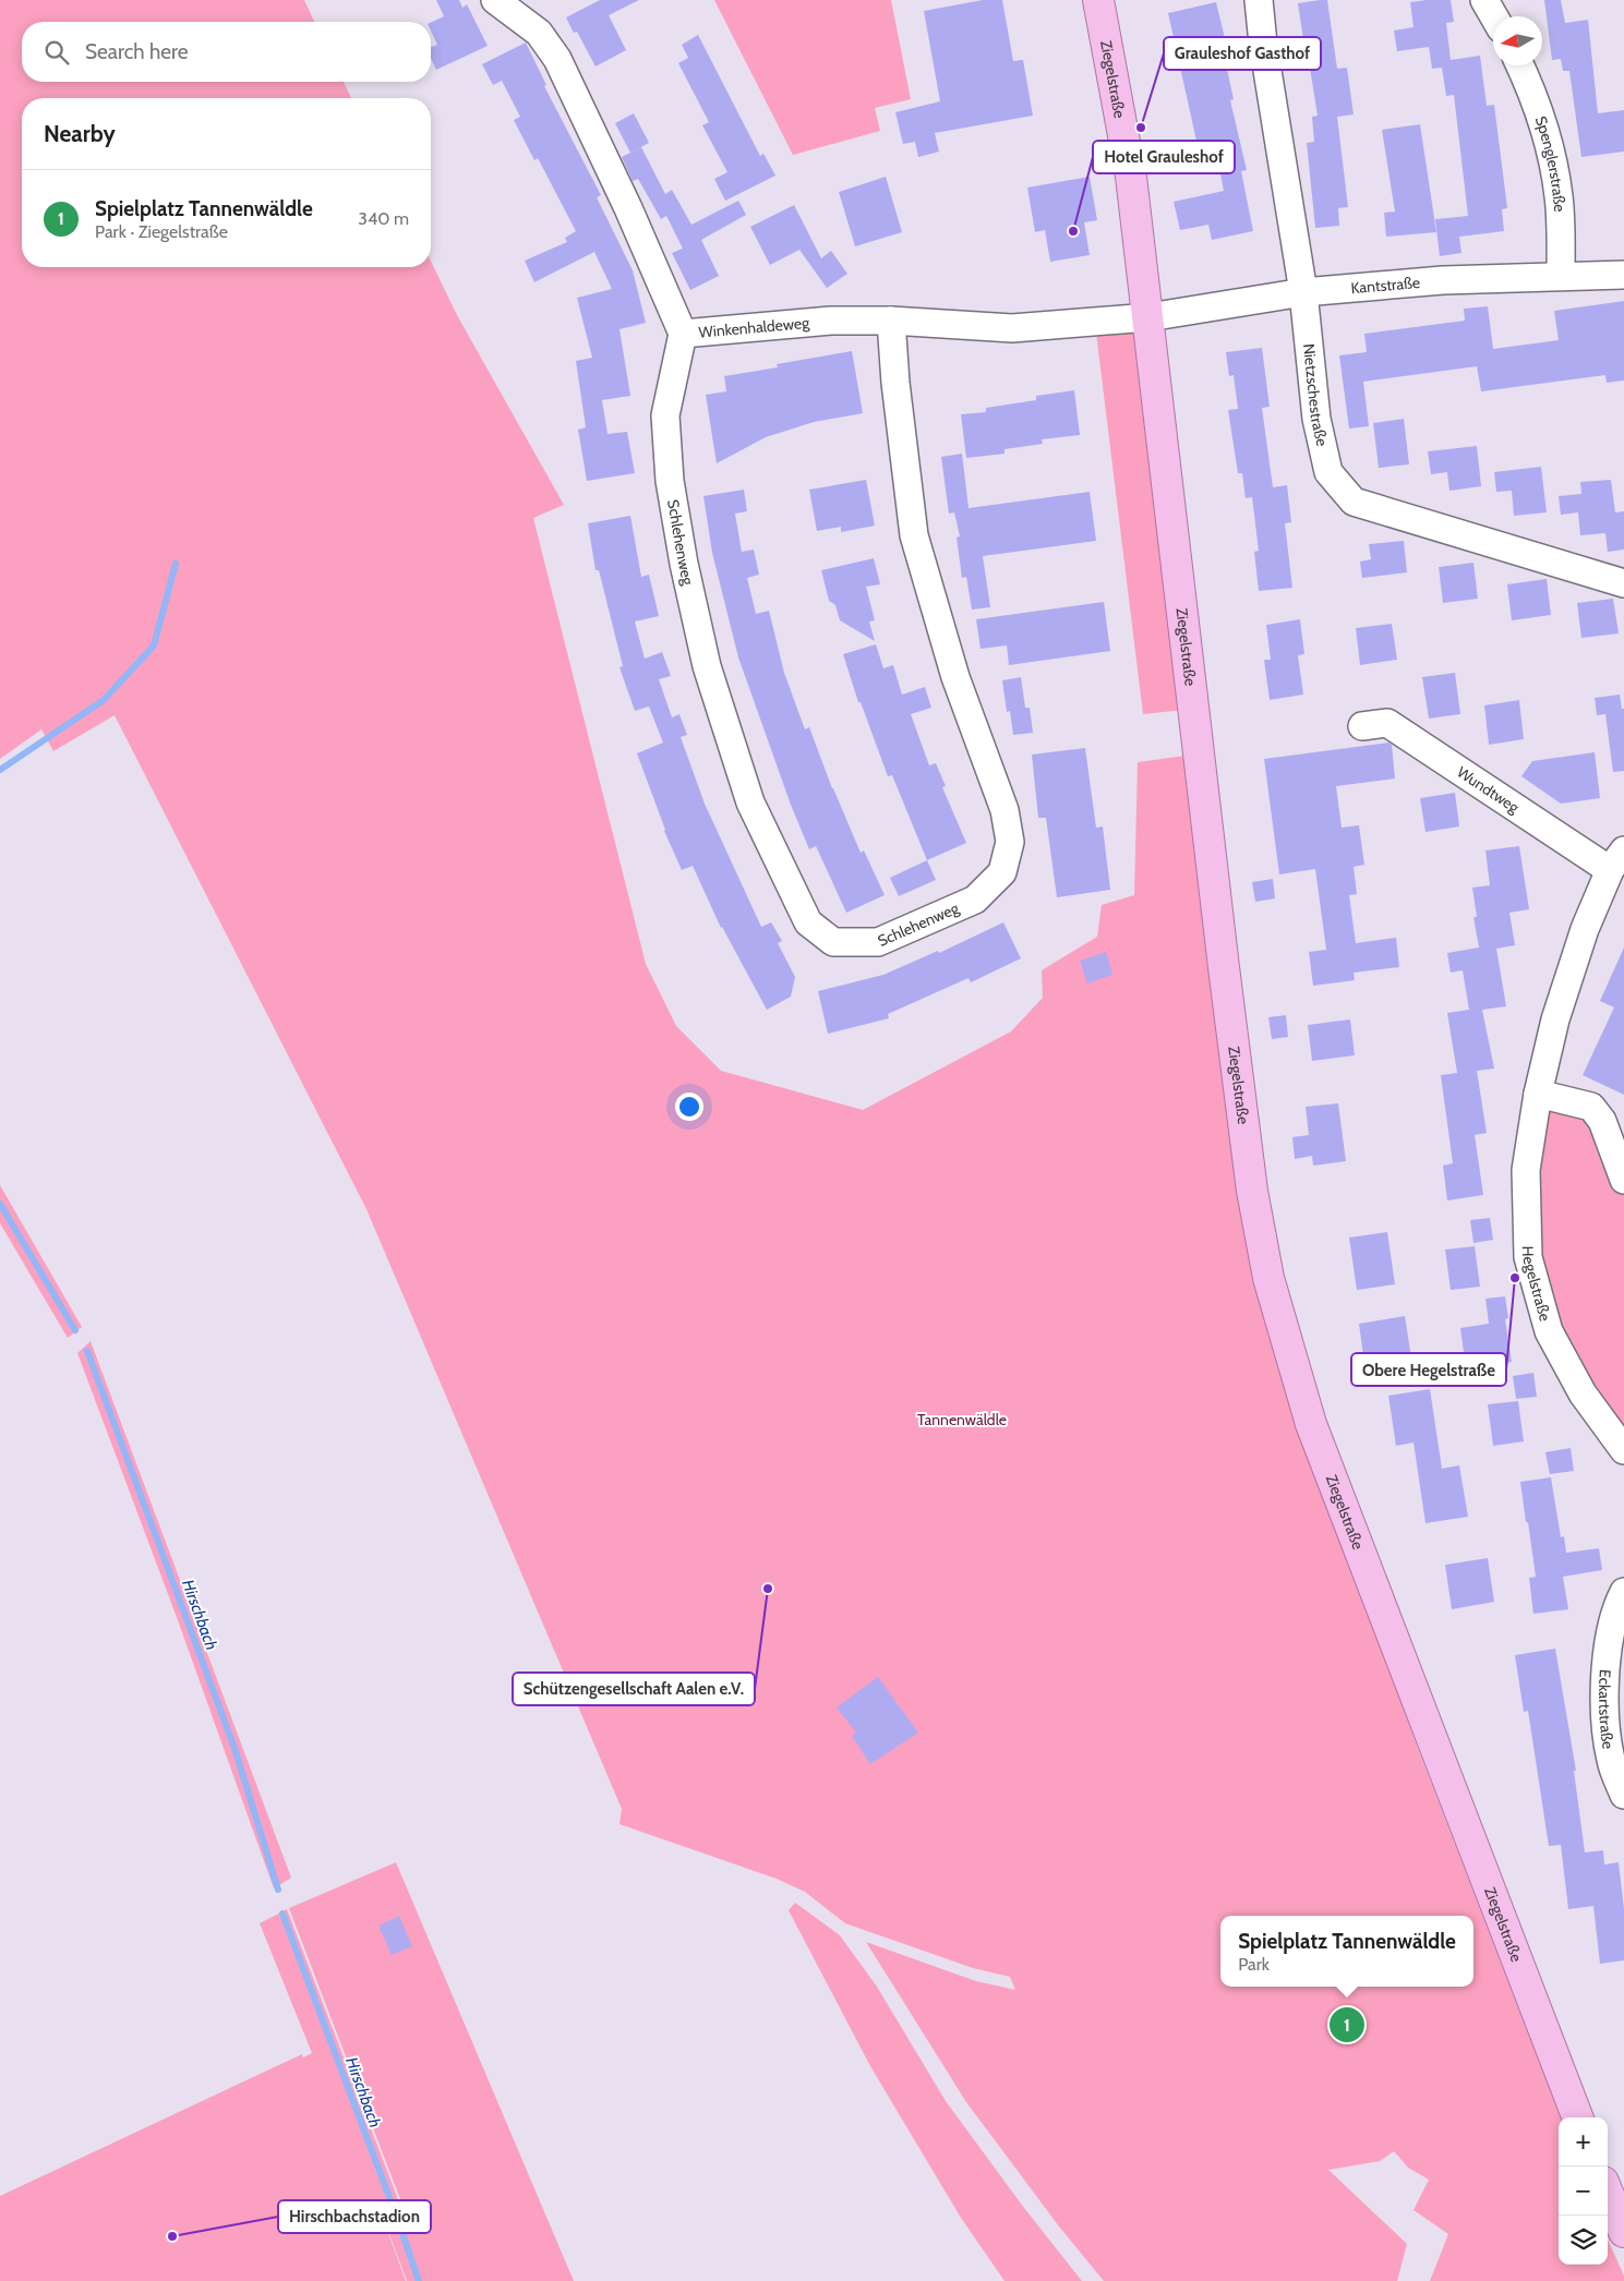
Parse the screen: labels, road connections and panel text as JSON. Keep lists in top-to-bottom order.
{
  "streets": {
    "main road": ["Ziegelstraße"],
    "street": [
      "Spenglerstraße",
      "Kantstraße",
      "Winkenhaldeweg",
      "Nietzschestraße",
      "Schlehenweg",
      "Wundtweg",
      "Hegelstraße",
      "Eckartstraße"
    ]
  },
  "crossings": [
    ["Ziegelstraße", "Kantstraße"],
    ["Ziegelstraße", "Winkenhaldeweg"],
    ["Spenglerstraße", "Kantstraße"],
    ["Kantstraße", "Winkenhaldeweg"],
    ["Kantstraße", "Nietzschestraße"],
    ["Winkenhaldeweg", "Schlehenweg"],
    ["Wundtweg", "Hegelstraße"]
  ],
  "water": ["Hirschbach"],
  "parks": ["Tannenwäldle"],
  "places": [
    "Grauleshof Gasthof",
    "Hotel Grauleshof",
    "Obere Hegelstraße",
    "Schützengesellschaft Aalen e.V.",
    "Hirschbachstadion"
  ],
  "north": "left",
  "page": {
    "search": "Search here",
    "heading": "Nearby",
    "list": [
      {
        "mark": "1",
        "name": "Spielplatz Tannenwäldle",
        "note": "Park · Ziegelstraße",
        "value": "340 m"
      }
    ],
    "popup": ["Spielplatz Tannenwäldle", "Park"],
    "pins": "1",
    "map_buttons": ["+", "−"]
  }
}
